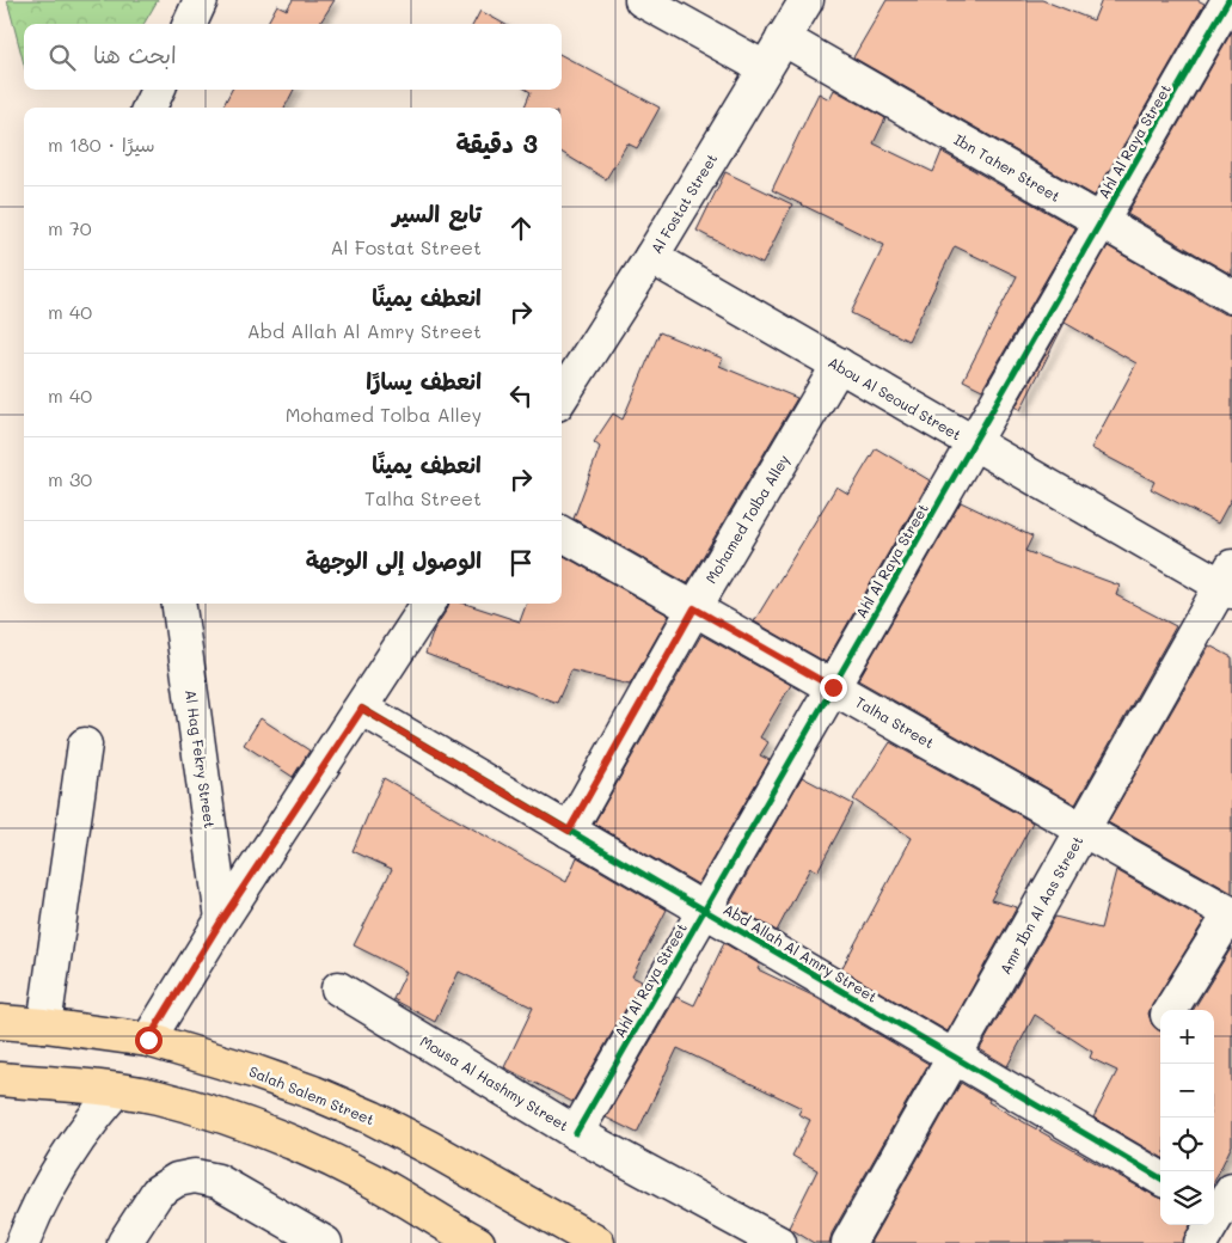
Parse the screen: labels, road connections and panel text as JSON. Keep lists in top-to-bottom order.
{
  "streets": {
    "highway": ["Salah Salem Street"],
    "street": [
      "Ahl Al Raya Street",
      "Ibn Taher Street",
      "Al Fostat Street",
      "Abou Al Seoud Street",
      "Mohamed Tolba Alley",
      "Talha Street",
      "Al Hag Fekry Street",
      "Amr Ibn Al Aas Street",
      "Abd Allah Al Amry Street",
      "Mousa Al Hashmy Street"
    ]
  },
  "crossings": [
    ["Ahl Al Raya Street", "Ibn Taher Street"],
    ["Ahl Al Raya Street", "Abou Al Seoud Street"],
    ["Ahl Al Raya Street", "Talha Street"],
    ["Ahl Al Raya Street", "Abd Allah Al Amry Street"],
    ["Ahl Al Raya Street", "Mousa Al Hashmy Street"],
    ["Ibn Taher Street", "Al Fostat Street"],
    ["Al Fostat Street", "Abou Al Seoud Street"],
    ["Abou Al Seoud Street", "Mohamed Tolba Alley"],
    ["Abou Al Seoud Street", "Amr Ibn Al Aas Street"],
    ["Mohamed Tolba Alley", "Talha Street"],
    ["Mohamed Tolba Alley", "Abd Allah Al Amry Street"],
    ["Talha Street", "Amr Ibn Al Aas Street"],
    ["Amr Ibn Al Aas Street", "Abd Allah Al Amry Street"]
  ],
  "page": {
    "search": "ابحث هنا",
    "heading": ["3 دقيقة", "سيرًا · 180 m"],
    "list": [
      ["تابع السير", "Al Fostat Street", "70 m"],
      ["انعطف يمينًا", "Abd Allah Al Amry Street", "40 m"],
      ["انعطف يسارًا", "Mohamed Tolba Alley", "40 m"],
      ["انعطف يمينًا", "Talha Street", "30 m"],
      "الوصول إلى الوجهة"
    ],
    "map_buttons": ["+", "−"]
  }
}
